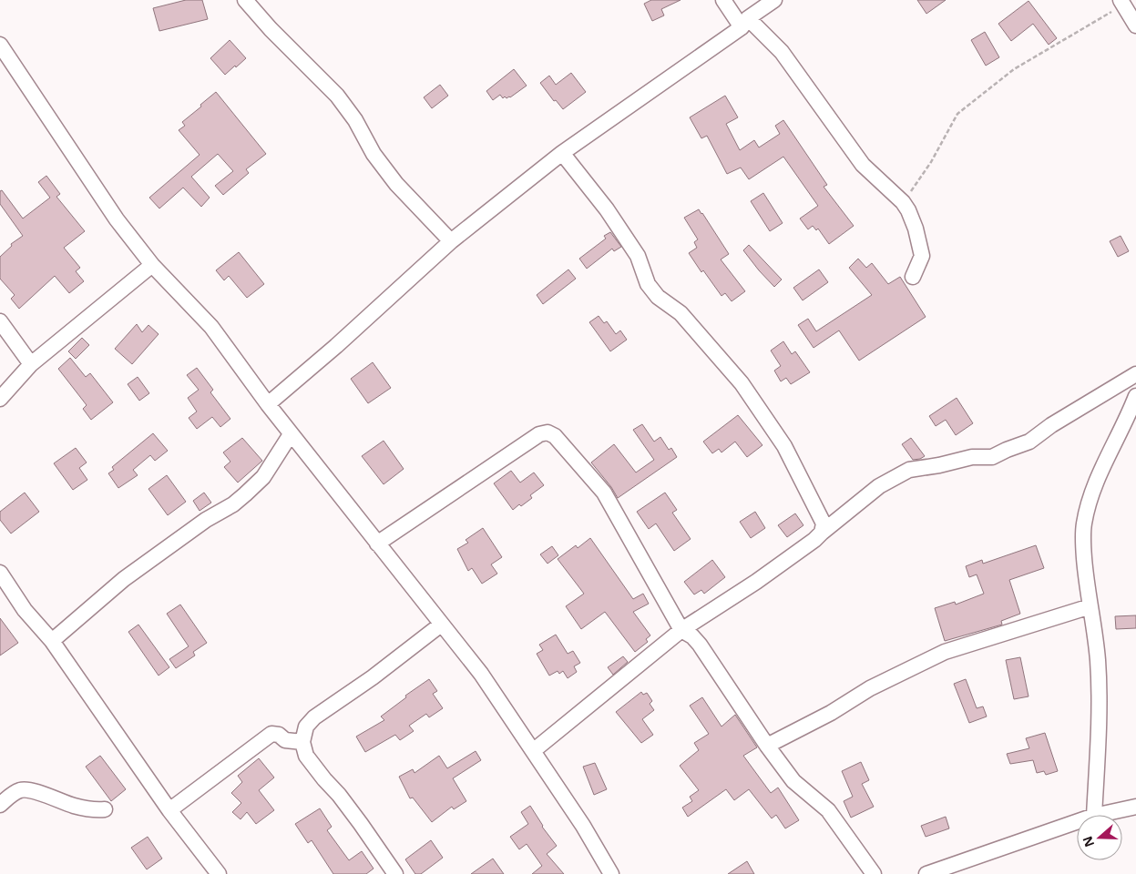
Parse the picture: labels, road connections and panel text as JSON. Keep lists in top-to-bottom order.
{
  "north": "left"
}
